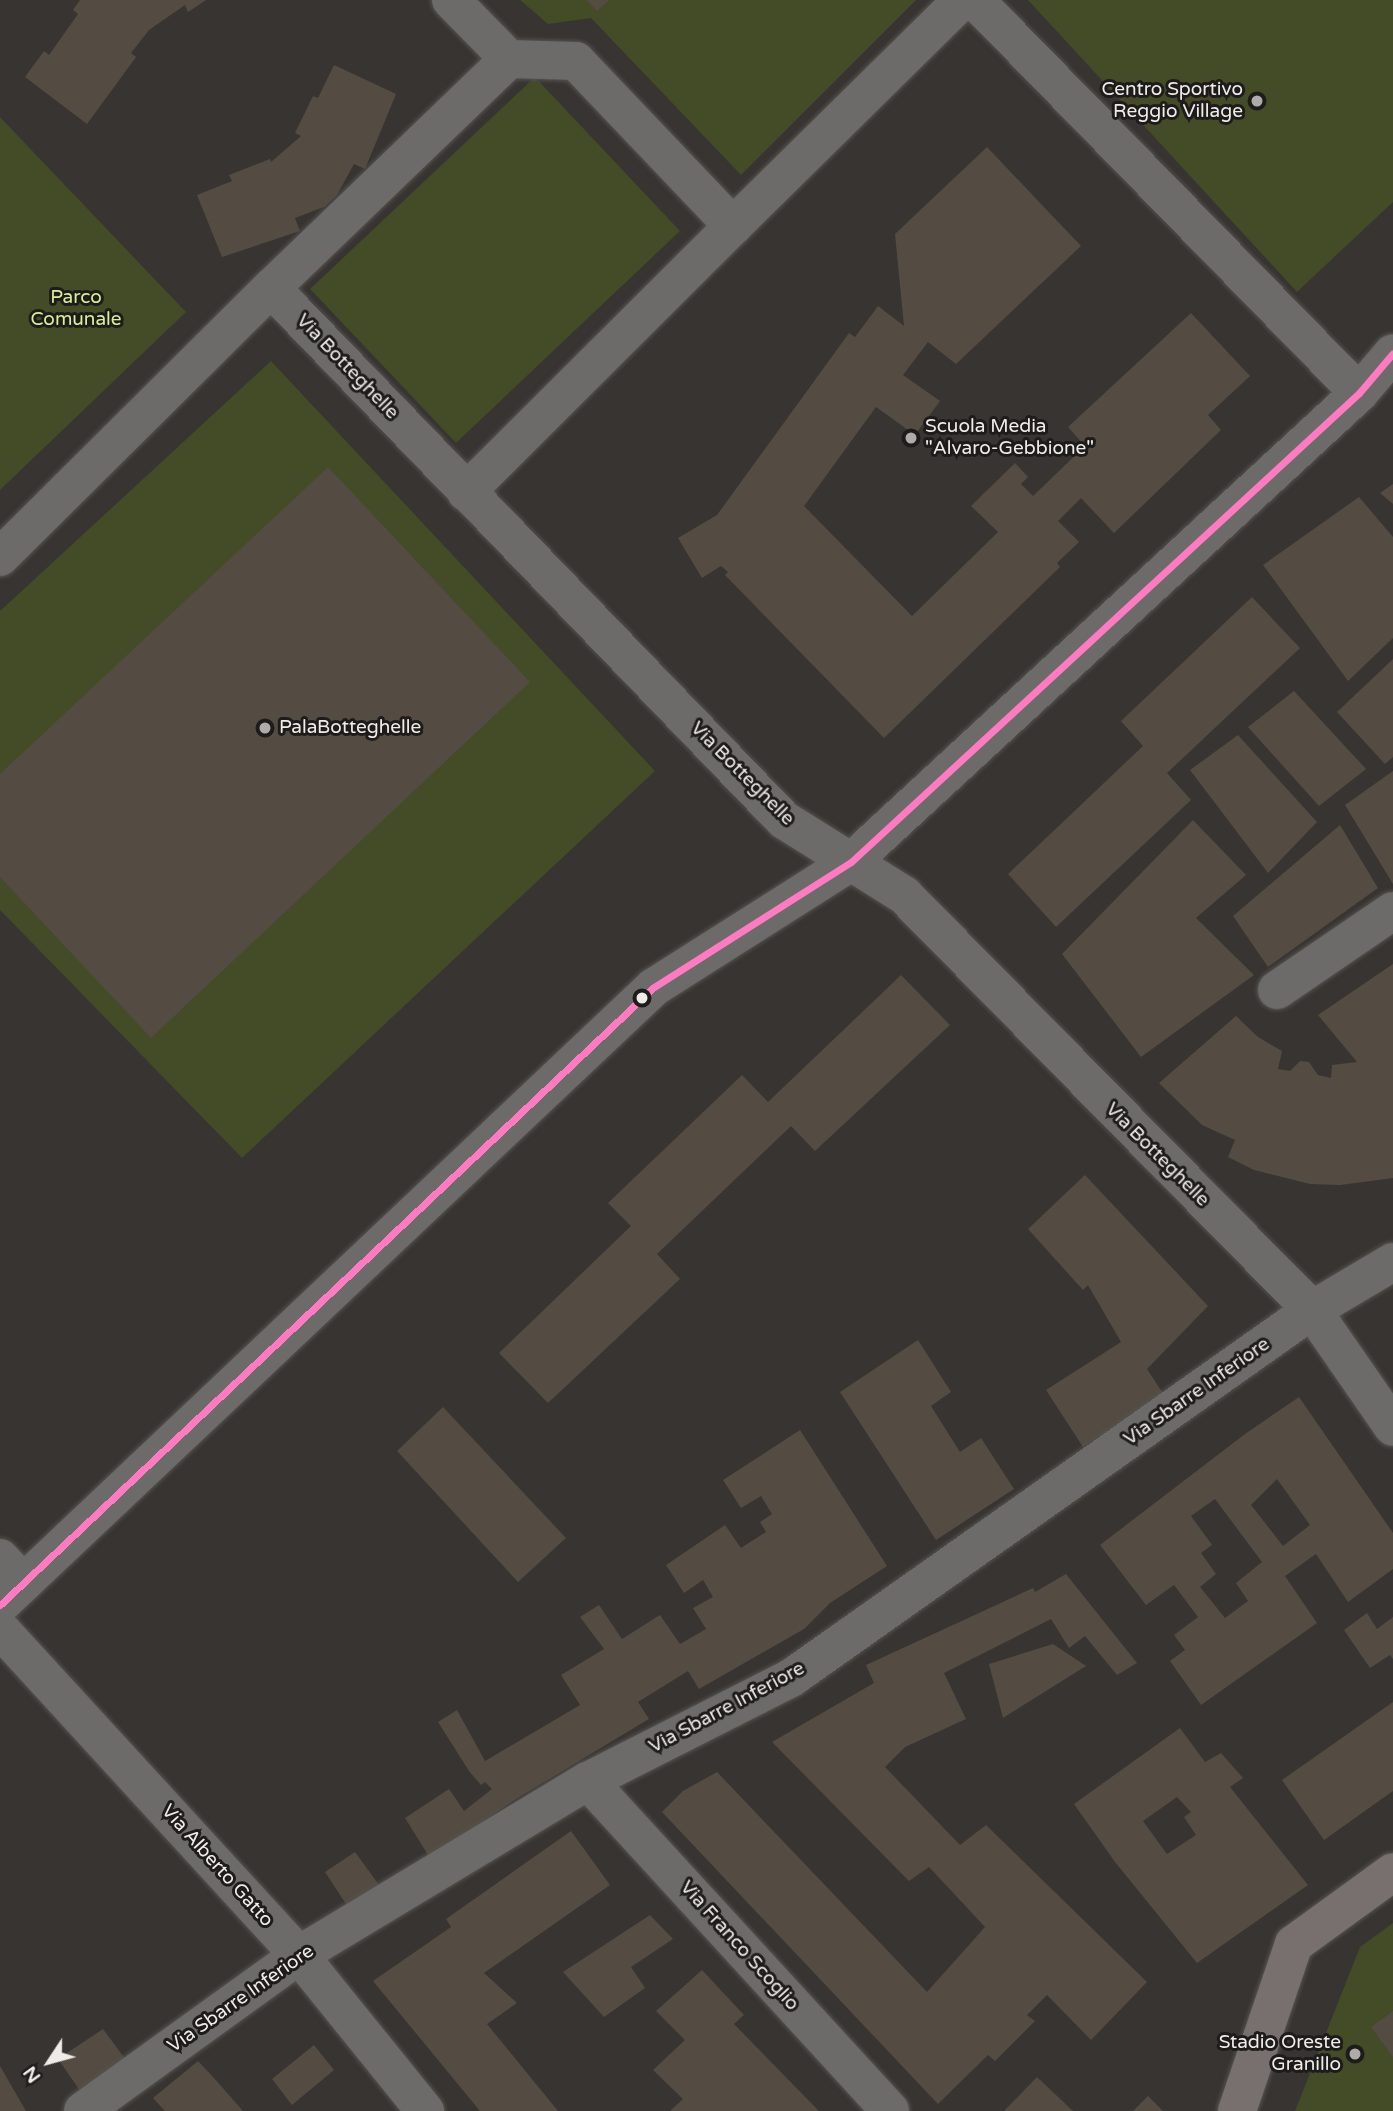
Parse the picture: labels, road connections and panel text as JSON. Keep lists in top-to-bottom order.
{
  "streets": {
    "street": [
      "Via Botteghelle",
      "Via Sbarre Inferiore",
      "Via Alberto Gatto",
      "Via Franco Scoglio"
    ]
  },
  "crossings": [
    ["Via Botteghelle", "Via Sbarre Inferiore"],
    ["Via Sbarre Inferiore", "Via Alberto Gatto"],
    ["Via Sbarre Inferiore", "Via Franco Scoglio"]
  ],
  "parks": ["Parco Comunale"],
  "places": [
    "Centro Sportivo Reggio Village",
    "Scuola Media \"Alvaro-Gebbione\"",
    "PalaBotteghelle",
    "Stadio Oreste Granillo"
  ],
  "north": "bottom left"
}
